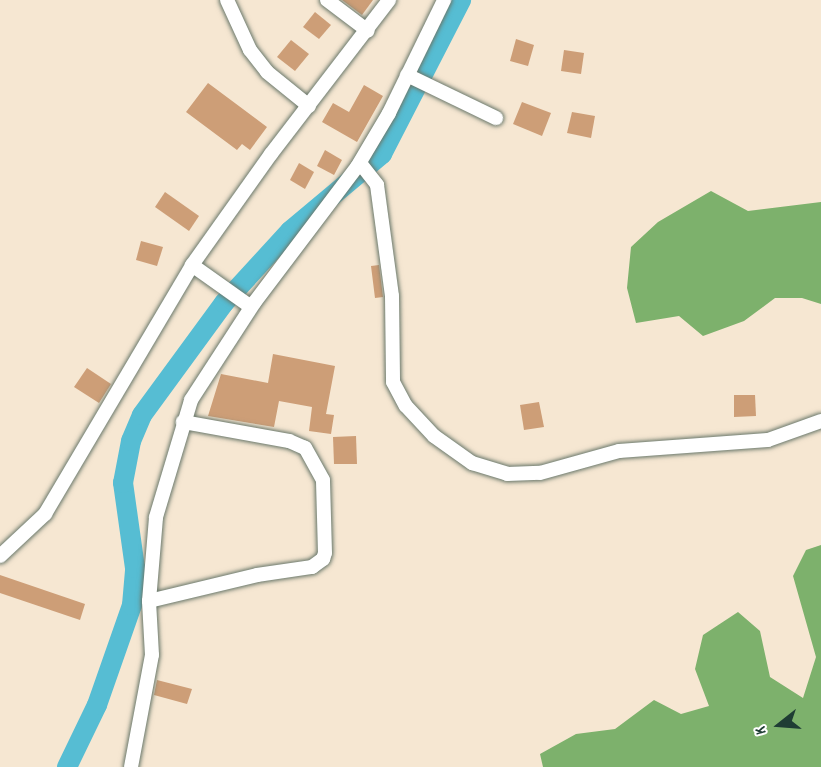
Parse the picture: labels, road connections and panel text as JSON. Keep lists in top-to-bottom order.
{
  "north": "left"
}
